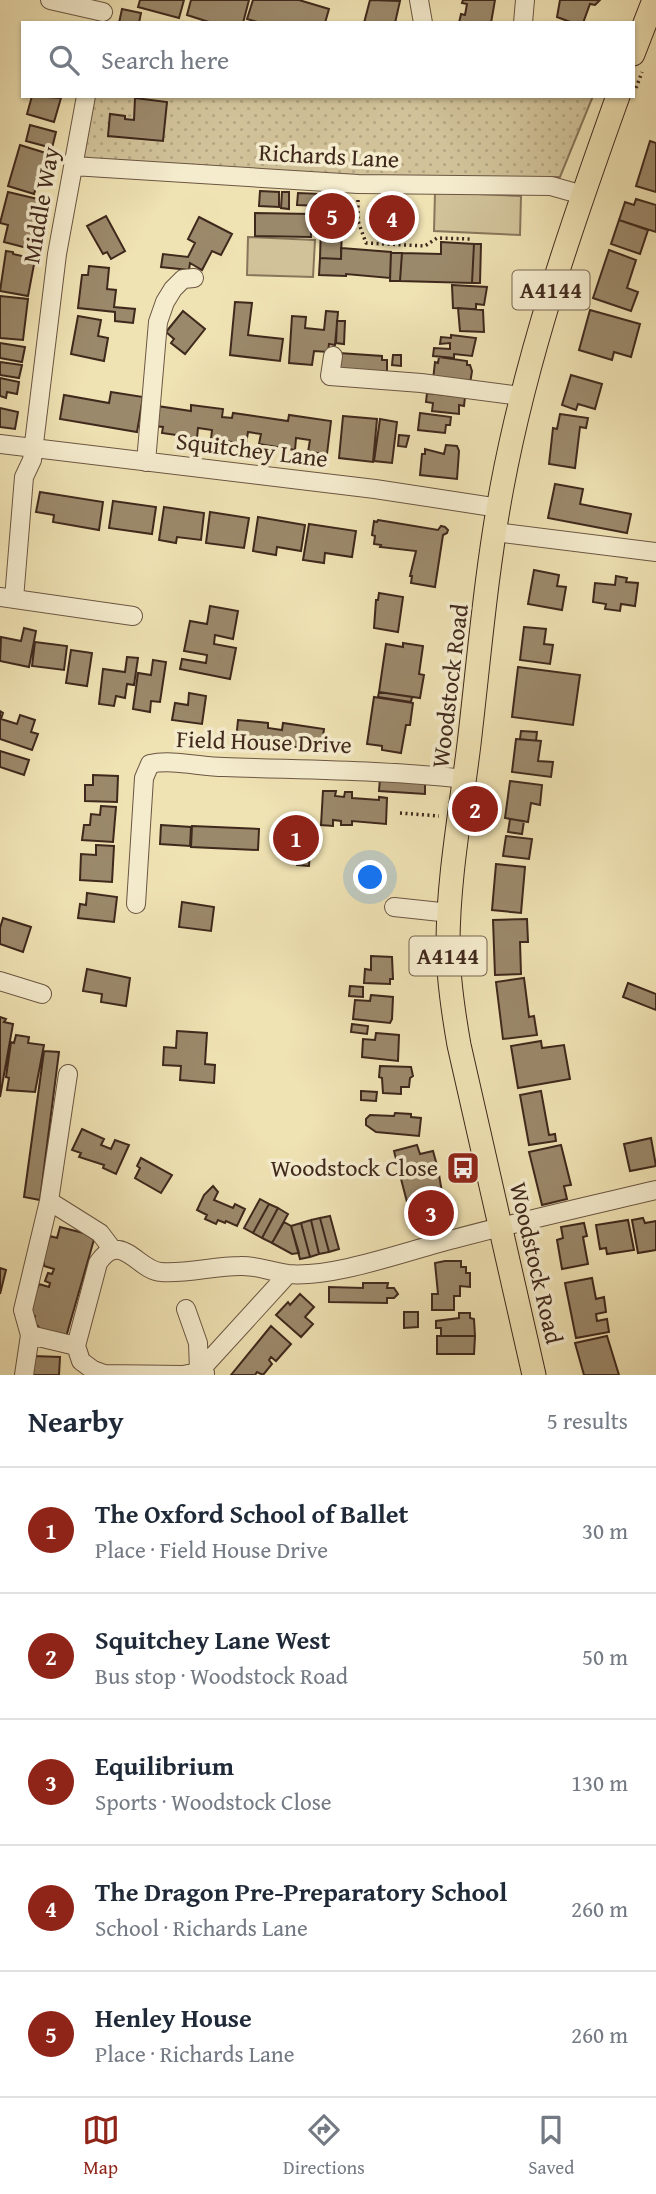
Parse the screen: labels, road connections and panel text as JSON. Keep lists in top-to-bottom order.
{
  "streets": {
    "main road": ["A4144", "Woodstock Road"],
    "street": [
      "Richards Lane",
      "Middle Way",
      "Squitchey Lane",
      "Field House Drive"
    ]
  },
  "crossings": [
    ["Richards Lane", "Middle Way"],
    ["Richards Lane", "Woodstock Road"],
    ["Middle Way", "Squitchey Lane"],
    ["Squitchey Lane", "Woodstock Road"],
    ["Woodstock Road", "Field House Drive"]
  ],
  "places": {
    "bus stop": ["Woodstock Close"]
  },
  "page": {
    "search": "Search here",
    "pins": [
      "5",
      "4",
      "2",
      "1",
      "3"
    ],
    "heading": ["Nearby", "5 results"],
    "list": [
      {
        "mark": "1",
        "name": "The Oxford School of Ballet",
        "note": "Place · Field House Drive",
        "value": "30 m"
      },
      {
        "mark": "2",
        "name": "Squitchey Lane West",
        "note": "Bus stop · Woodstock Road",
        "value": "50 m"
      },
      {
        "mark": "3",
        "name": "Equilibrium",
        "note": "Sports · Woodstock Close",
        "value": "130 m"
      },
      {
        "mark": "4",
        "name": "The Dragon Pre-Preparatory School",
        "note": "School · Richards Lane",
        "value": "260 m"
      },
      {
        "mark": "5",
        "name": "Henley House",
        "note": "Place · Richards Lane",
        "value": "260 m"
      }
    ],
    "nav": ["Map", "Directions", "Saved"]
  }
}
